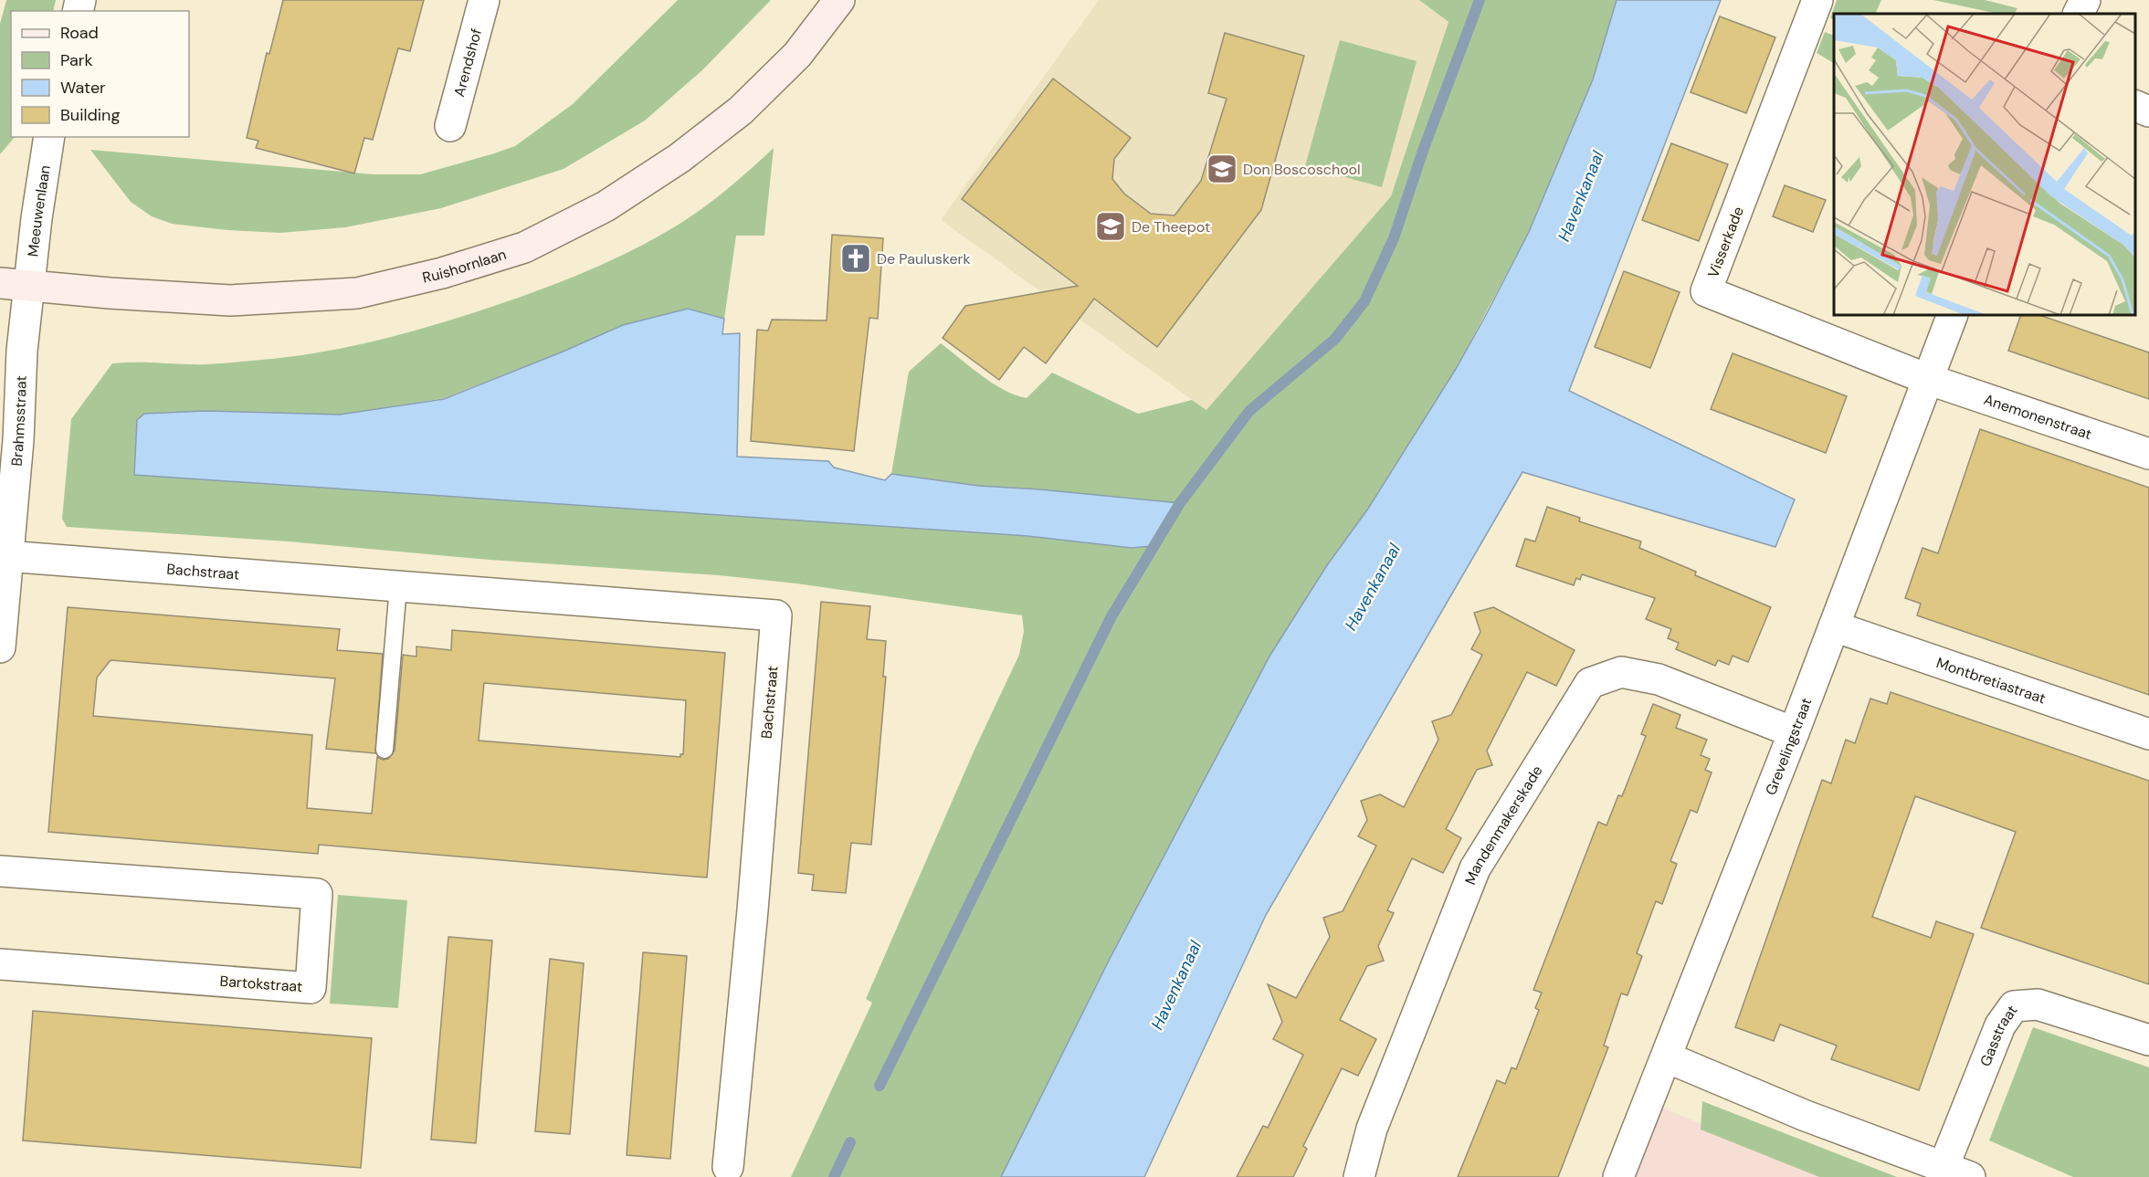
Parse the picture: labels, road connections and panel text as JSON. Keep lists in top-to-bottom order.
{
  "streets": {
    "main road": ["Ruishornlaan"],
    "street": [
      "Arendshof",
      "Meeuwenlaan",
      "Visserkade",
      "Anemonenstraat",
      "Brahmsstraat",
      "Bachstraat",
      "Montbretiastraat",
      "Grevelingstraat",
      "Mandenmakerskade",
      "Bartokstraat",
      "Gasstraat"
    ]
  },
  "crossings": [
    ["Meeuwenlaan", "Ruishornlaan"],
    ["Meeuwenlaan", "Brahmsstraat"],
    ["Visserkade", "Anemonenstraat"],
    ["Visserkade", "Grevelingstraat"],
    ["Ruishornlaan", "Brahmsstraat"],
    ["Anemonenstraat", "Grevelingstraat"],
    ["Brahmsstraat", "Bachstraat"],
    ["Montbretiastraat", "Grevelingstraat"],
    ["Grevelingstraat", "Mandenmakerskade"],
    ["Grevelingstraat", "Gasstraat"]
  ],
  "water": ["Havenkanaal"],
  "places": {
    "school or university": ["Don Boscoschool", "De Theepot"],
    "church": ["De Pauluskerk"]
  },
  "legend": [
    "Road",
    "Park",
    "Water",
    "Building"
  ]
}
